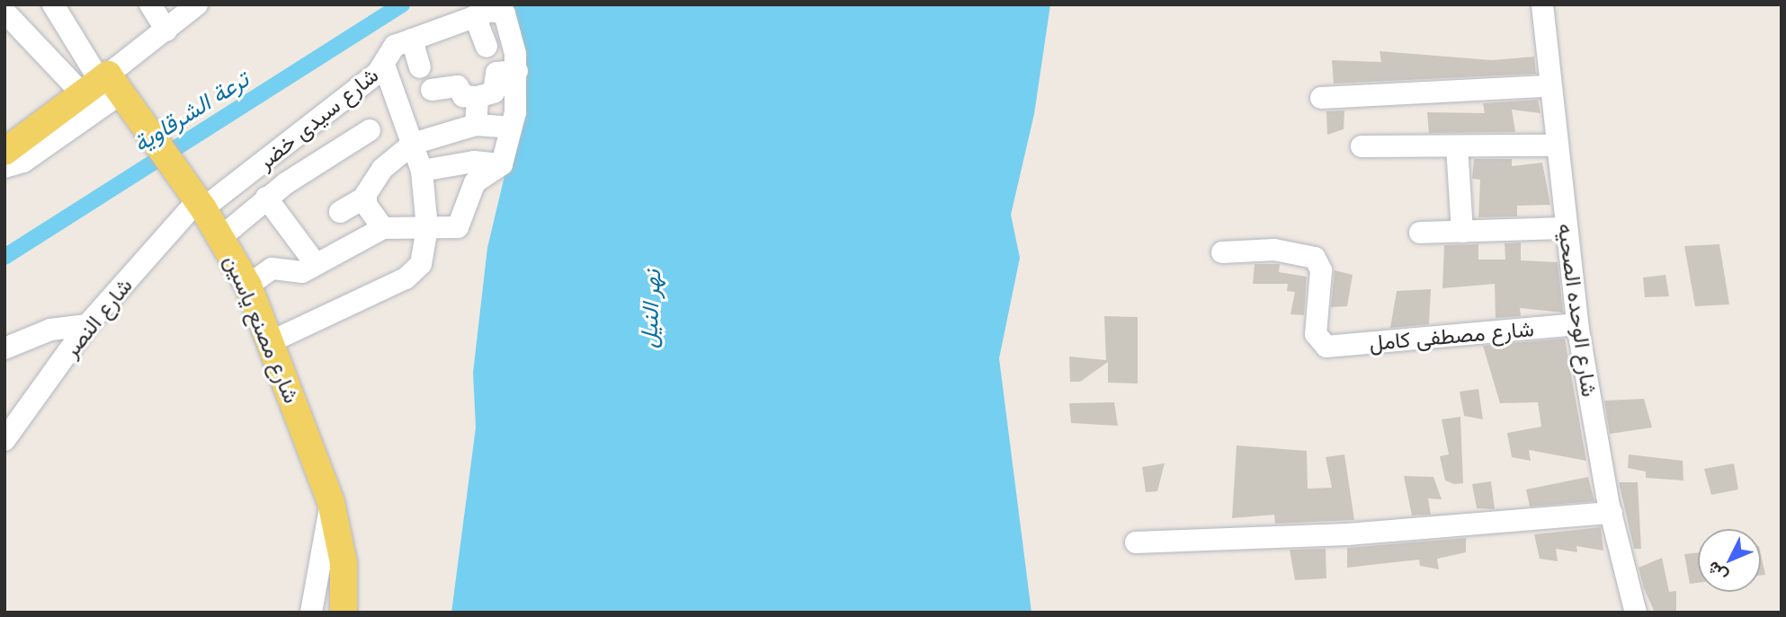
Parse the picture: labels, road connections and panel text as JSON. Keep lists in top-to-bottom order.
{
  "streets": {
    "main road": ["شارع مصنع ياسين"],
    "street": [
      "شارع سيدى خضر",
      "شارع الوحده الصحيه",
      "شارع النصر",
      "شارع مصطفى كامل"
    ]
  },
  "crossings": [
    ["شارع سيدى خضر", "شارع النصر"],
    ["شارع سيدى خضر", "شارع مصنع ياسين"],
    ["شارع الوحده الصحيه", "شارع مصطفى كامل"],
    ["شارع النصر", "شارع مصنع ياسين"]
  ],
  "water": ["ترعة الشرقاوية", "نهر النيل"],
  "north": "bottom left"
}
